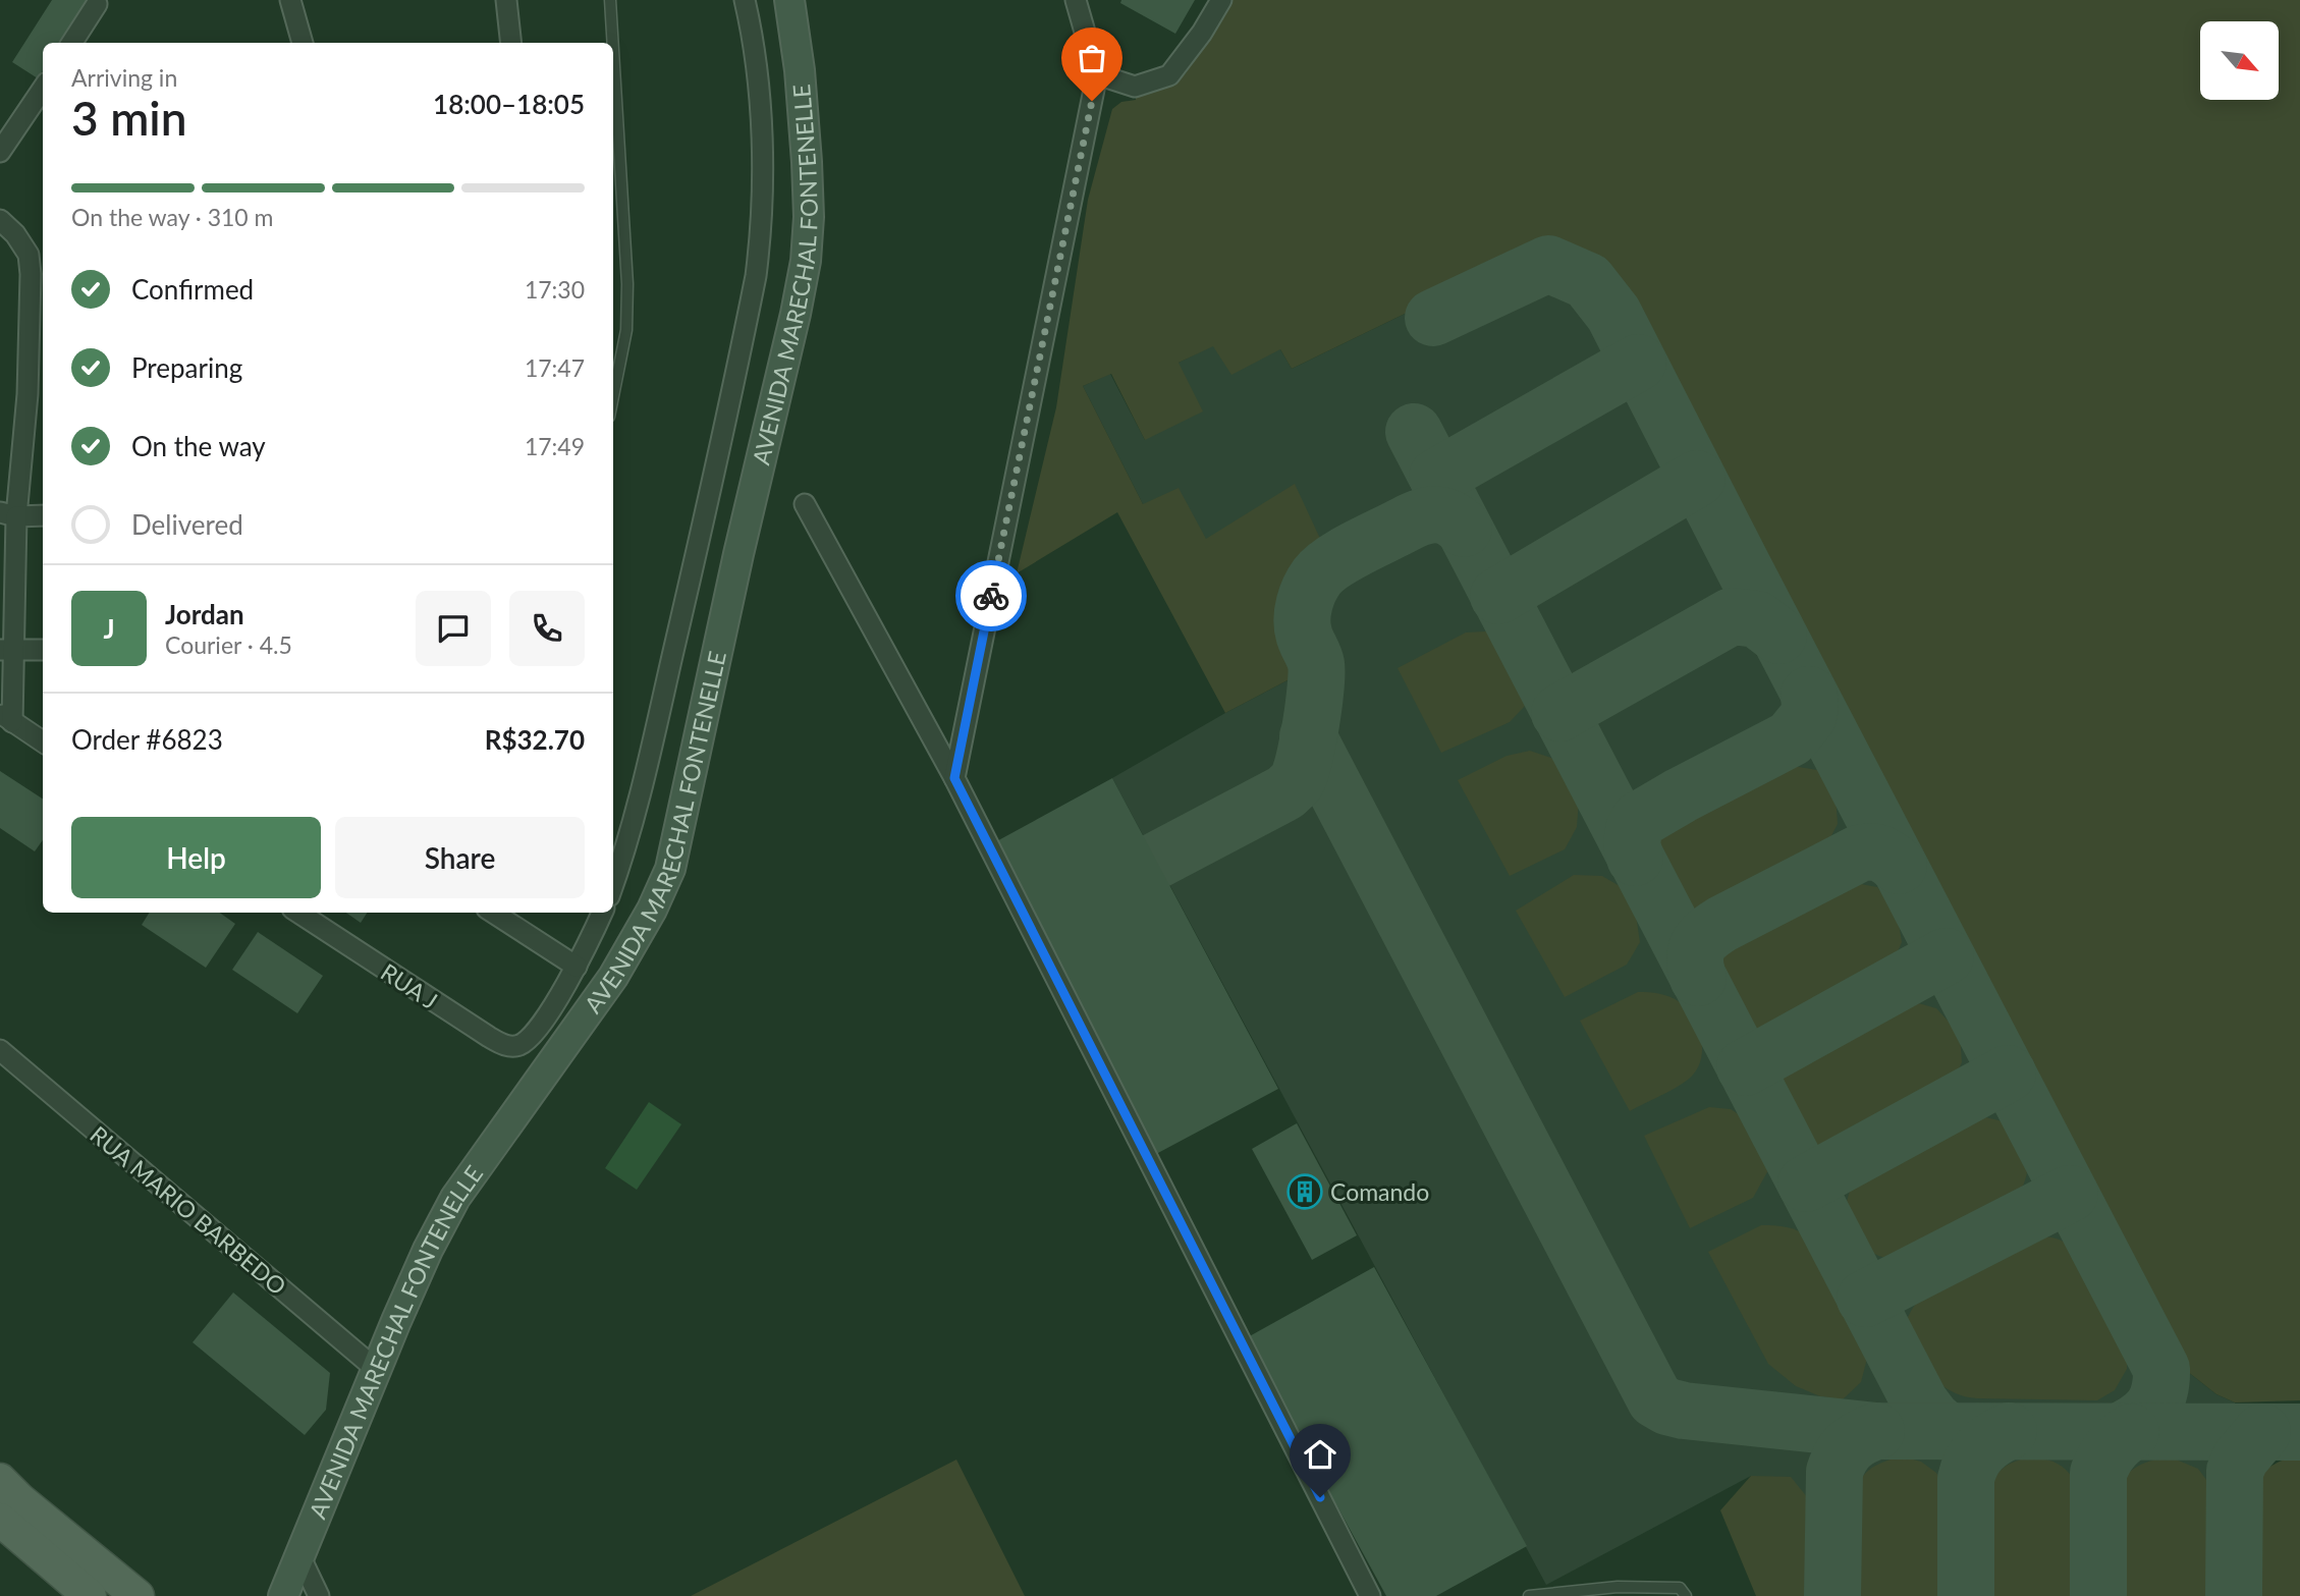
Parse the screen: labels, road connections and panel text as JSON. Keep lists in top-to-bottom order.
{
  "streets": {
    "main road": ["AVENIDA MARECHAL FONTENELLE"],
    "street": ["RUA J", "RUA MARIO BARBEDO"]
  },
  "crossings": [
    ["AVENIDA MARECHAL FONTENELLE", "RUA MARIO BARBEDO"]
  ],
  "places": {
    "building": ["Comando"]
  },
  "north": "bottom right",
  "page": {
    "heading": ["3 min", "Arriving in", "18:00–18:05"],
    "panel": [
      "Jordan",
      "Courier · 4.5",
      "Order #6823",
      "R$32.70"
    ],
    "bar": "On the way · 310 m",
    "list": [
      ["Confirmed", "17:30"],
      ["Preparing", "17:47"],
      ["On the way", "17:49"],
      "Delivered"
    ],
    "round": "J",
    "buttons": ["Help", "Share"]
  }
}
